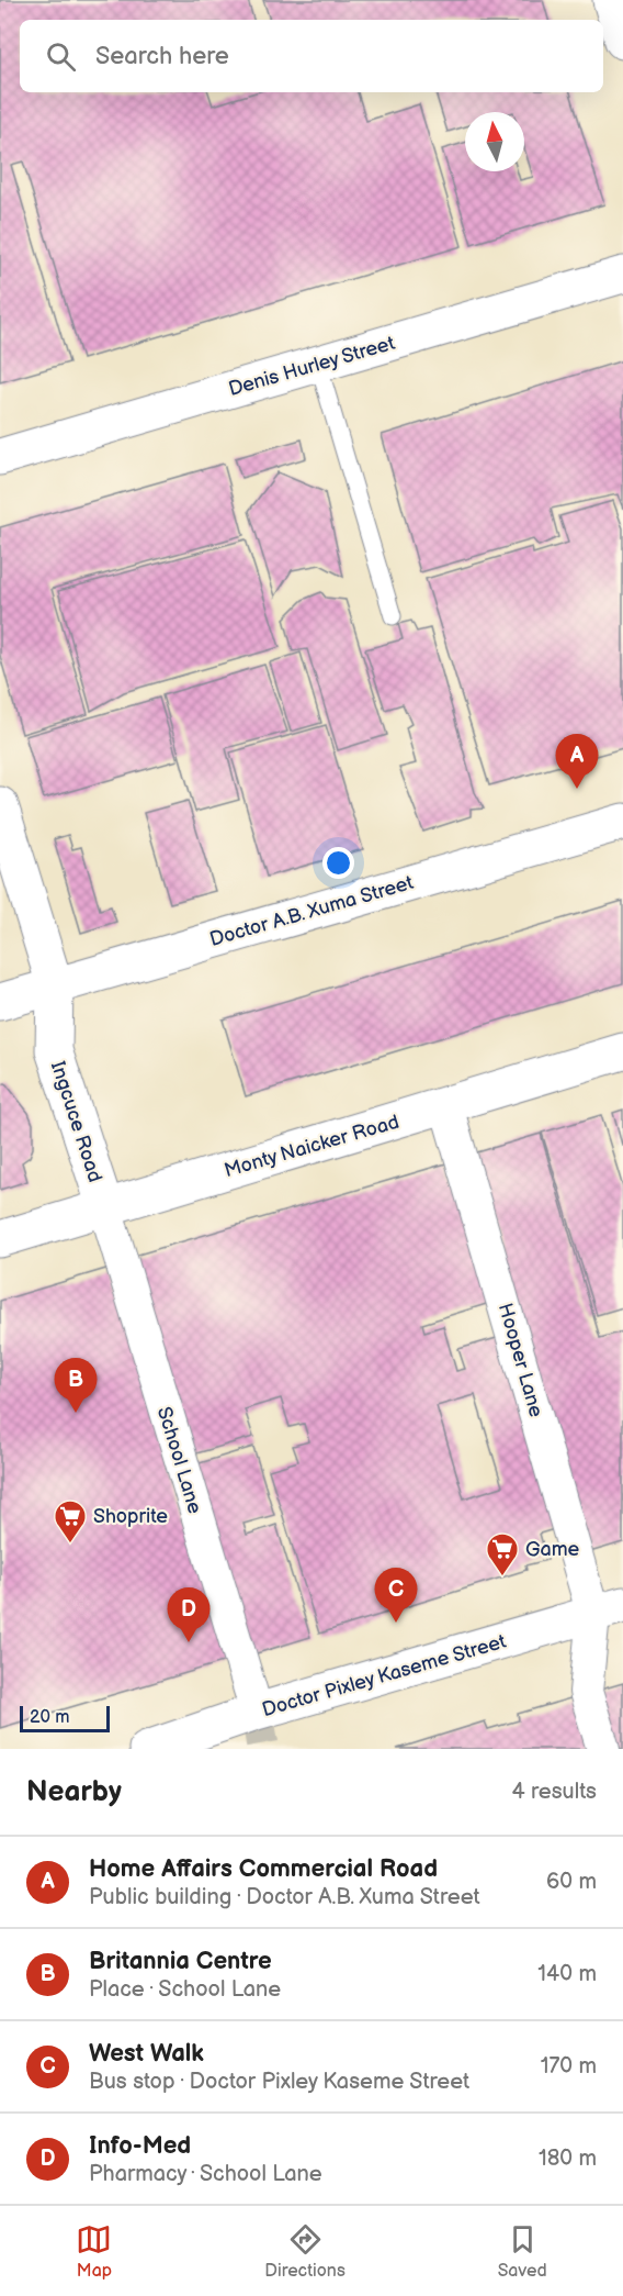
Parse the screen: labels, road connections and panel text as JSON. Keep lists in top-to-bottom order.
{
  "streets": {
    "main road": [
      "Denis Hurley Street",
      "Doctor A.B. Xuma Street",
      "Ingcuce Road",
      "Monty Naicker Road",
      "Doctor Pixley Kaseme Street"
    ],
    "street": ["Hooper Lane", "School Lane"]
  },
  "crossings": [
    ["Doctor A.B. Xuma Street", "Ingcuce Road"],
    ["Ingcuce Road", "Monty Naicker Road"],
    ["Ingcuce Road", "School Lane"],
    ["Monty Naicker Road", "Hooper Lane"],
    ["Monty Naicker Road", "School Lane"],
    ["Hooper Lane", "Doctor Pixley Kaseme Street"],
    ["School Lane", "Doctor Pixley Kaseme Street"]
  ],
  "places": {
    "supermarket": ["Shoprite", "Game"]
  },
  "scale_bar": "20 m",
  "north": "top",
  "page": {
    "search": "Search here",
    "pins": [
      "A",
      "B",
      "C",
      "D"
    ],
    "scale": "20 m",
    "heading": ["Nearby", "4 results"],
    "list": [
      {
        "mark": "A",
        "name": "Home Affairs Commercial Road",
        "note": "Public building · Doctor A.B. Xuma Street",
        "value": "60 m"
      },
      {
        "mark": "B",
        "name": "Britannia Centre",
        "note": "Place · School Lane",
        "value": "140 m"
      },
      {
        "mark": "C",
        "name": "West Walk",
        "note": "Bus stop · Doctor Pixley Kaseme Street",
        "value": "170 m"
      },
      {
        "mark": "D",
        "name": "Info-Med",
        "note": "Pharmacy · School Lane",
        "value": "180 m"
      }
    ],
    "nav": ["Map", "Directions", "Saved"]
  }
}
